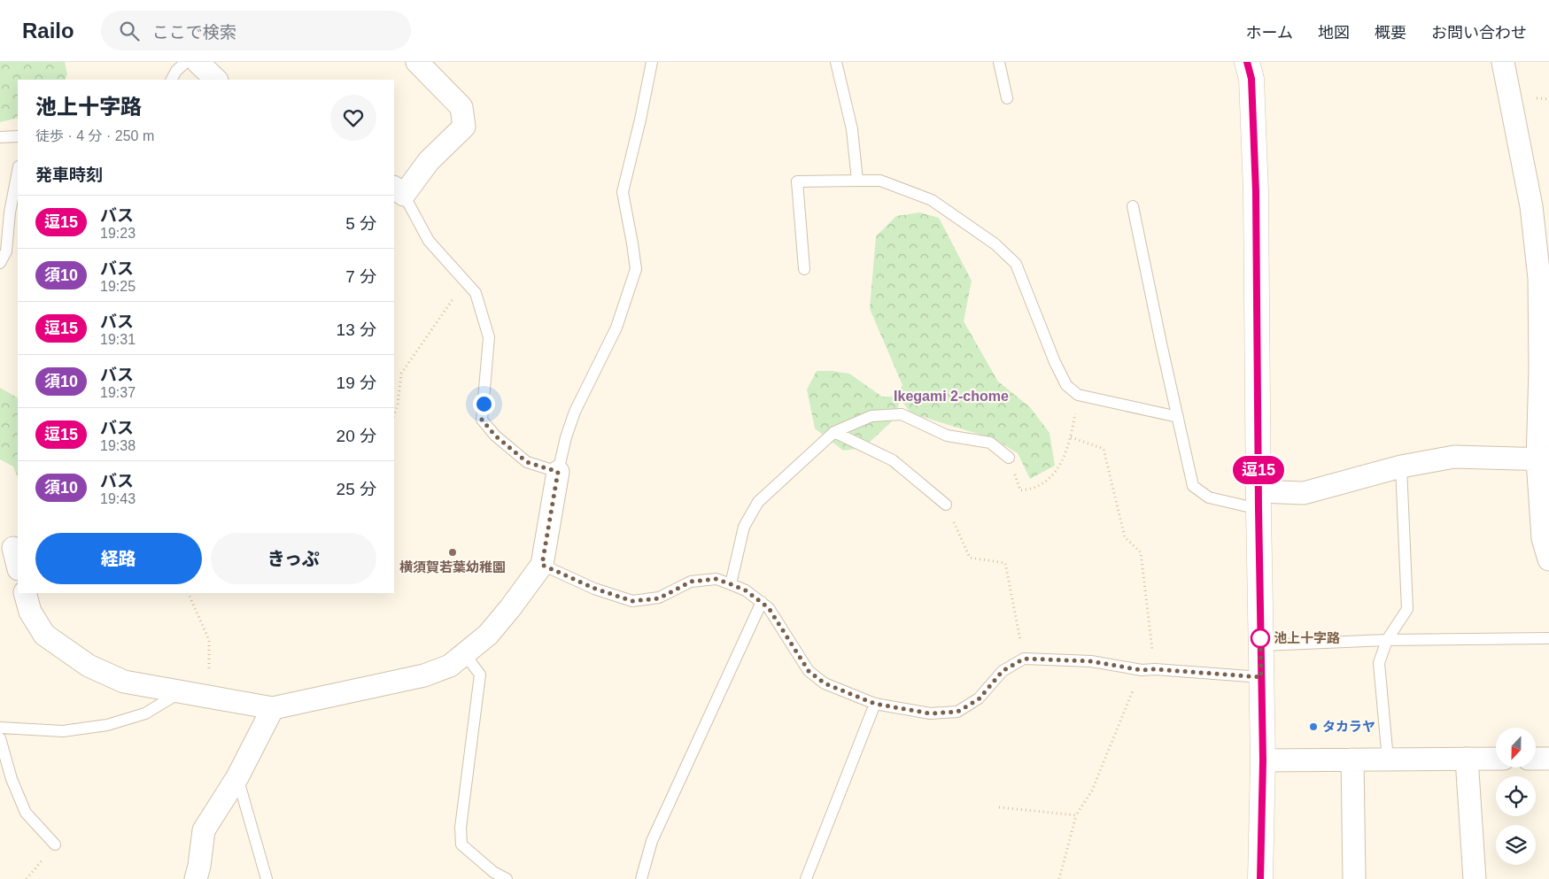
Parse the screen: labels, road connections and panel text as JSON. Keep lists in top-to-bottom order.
{
  "districts": ["Ikegami 2-chome"],
  "places": ["横須賀若葉幼稚園", "池上十字路", "タカラヤ"],
  "lines": ["bus line 逗15"],
  "north": "bottom",
  "page": {
    "header": "Railo",
    "search": "ここで検索",
    "nav": [
      "ホーム",
      "地図",
      "概要",
      "お問い合わせ"
    ],
    "on_map": "逗15",
    "heading": [
      ["池上十字路", "徒歩 · 4 分 · 250 m"],
      "発車時刻"
    ],
    "list": [
      {
        "mark": "逗15",
        "name": "バス",
        "note": "19:23",
        "value": "5 分"
      },
      {
        "mark": "須10",
        "name": "バス",
        "note": "19:25",
        "value": "7 分"
      },
      {
        "mark": "逗15",
        "name": "バス",
        "note": "19:31",
        "value": "13 分"
      },
      {
        "mark": "須10",
        "name": "バス",
        "note": "19:37",
        "value": "19 分"
      },
      {
        "mark": "逗15",
        "name": "バス",
        "note": "19:38",
        "value": "20 分"
      },
      {
        "mark": "須10",
        "name": "バス",
        "note": "19:43",
        "value": "25 分"
      }
    ],
    "buttons": ["経路", "きっぷ"]
  }
}
